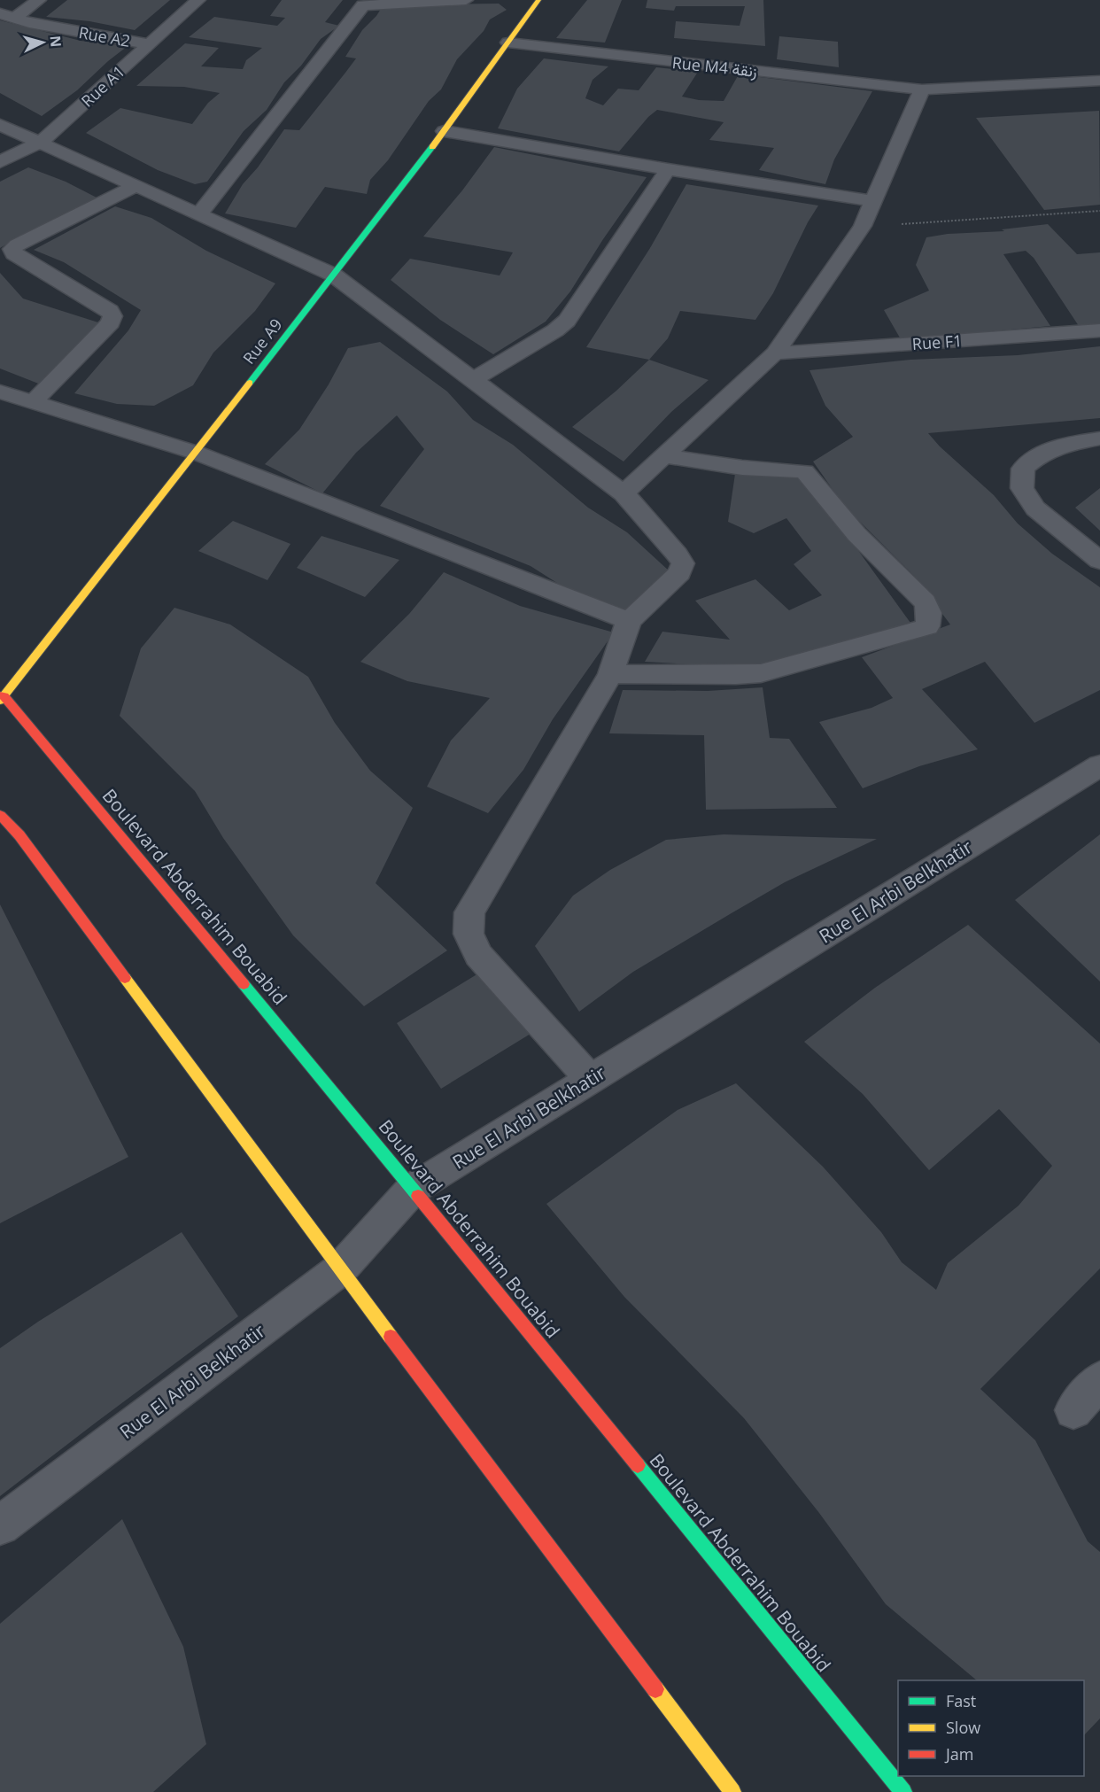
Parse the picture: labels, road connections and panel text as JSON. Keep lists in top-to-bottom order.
{
  "streets": {
    "main road": ["Rue A9", "Boulevard Abderrahim Bouabid"],
    "street": [
      "Rue A2",
      "Rue M4 زنقة",
      "Rue A1",
      "Rue F1",
      "Rue El Arbi Belkhatir"
    ]
  },
  "crossings": [
    ["Rue A2", "Rue A1"],
    ["Rue M4 زنقة", "Rue A9"],
    ["Rue A9", "Boulevard Abderrahim Bouabid"],
    ["Rue El Arbi Belkhatir", "Boulevard Abderrahim Bouabid"]
  ],
  "legend": ["Fast", "Slow", "Jam"],
  "north": "right"
}
